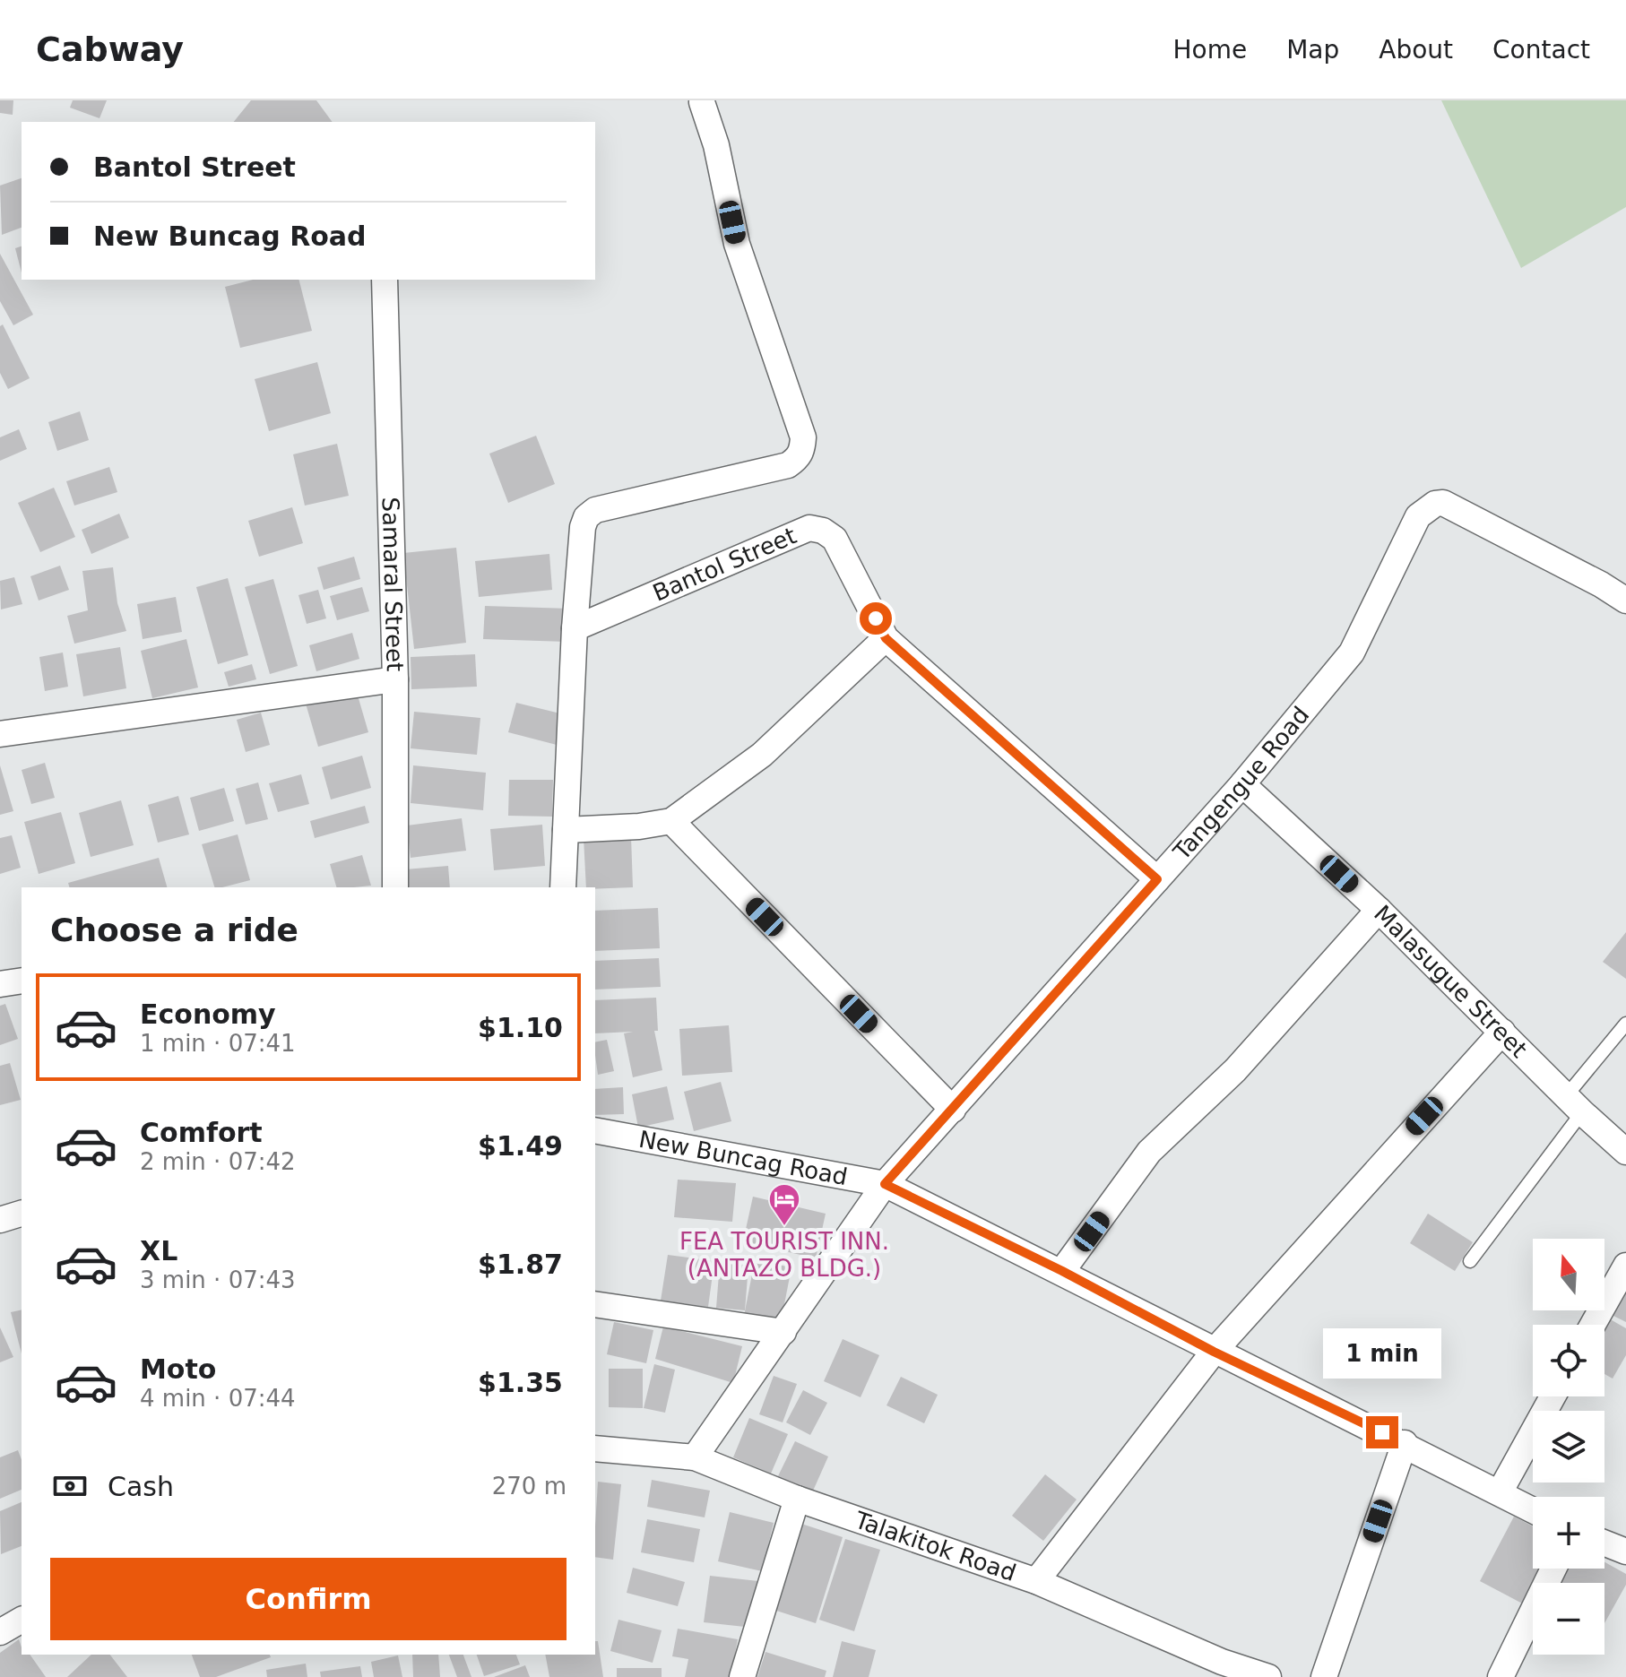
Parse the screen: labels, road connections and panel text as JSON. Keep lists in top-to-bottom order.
{
  "streets": {
    "street": [
      "Bantol Street",
      "Samaral Street",
      "Tangengue Road",
      "Malasugue Street",
      "New Buncag Road",
      "Talakitok Road"
    ]
  },
  "crossings": [
    ["Bantol Street", "Tangengue Road"],
    ["Tangengue Road", "Malasugue Street"],
    ["Tangengue Road", "New Buncag Road"],
    ["Tangengue Road", "Talakitok Road"]
  ],
  "places": {
    "hotel": ["FEA TOURIST INN. (ANTAZO BLDG.)"]
  },
  "north": "top",
  "page": {
    "header": "Cabway",
    "nav": [
      "Home",
      "Map",
      "About",
      "Contact"
    ],
    "banner": ["Bantol Street", "New Buncag Road"],
    "heading": "Choose a ride",
    "list": [
      {
        "name": "Economy",
        "note": "1 min · 07:41",
        "value": "$1.10"
      },
      {
        "name": "Comfort",
        "note": "2 min · 07:42",
        "value": "$1.49"
      },
      {
        "name": "XL",
        "note": "3 min · 07:43",
        "value": "$1.87"
      },
      {
        "name": "Moto",
        "note": "4 min · 07:44",
        "value": "$1.35"
      }
    ],
    "map_buttons": ["+", "−"],
    "bubble": "1 min",
    "pay": ["Cash", "270 m"],
    "buttons": "Confirm"
  }
}
